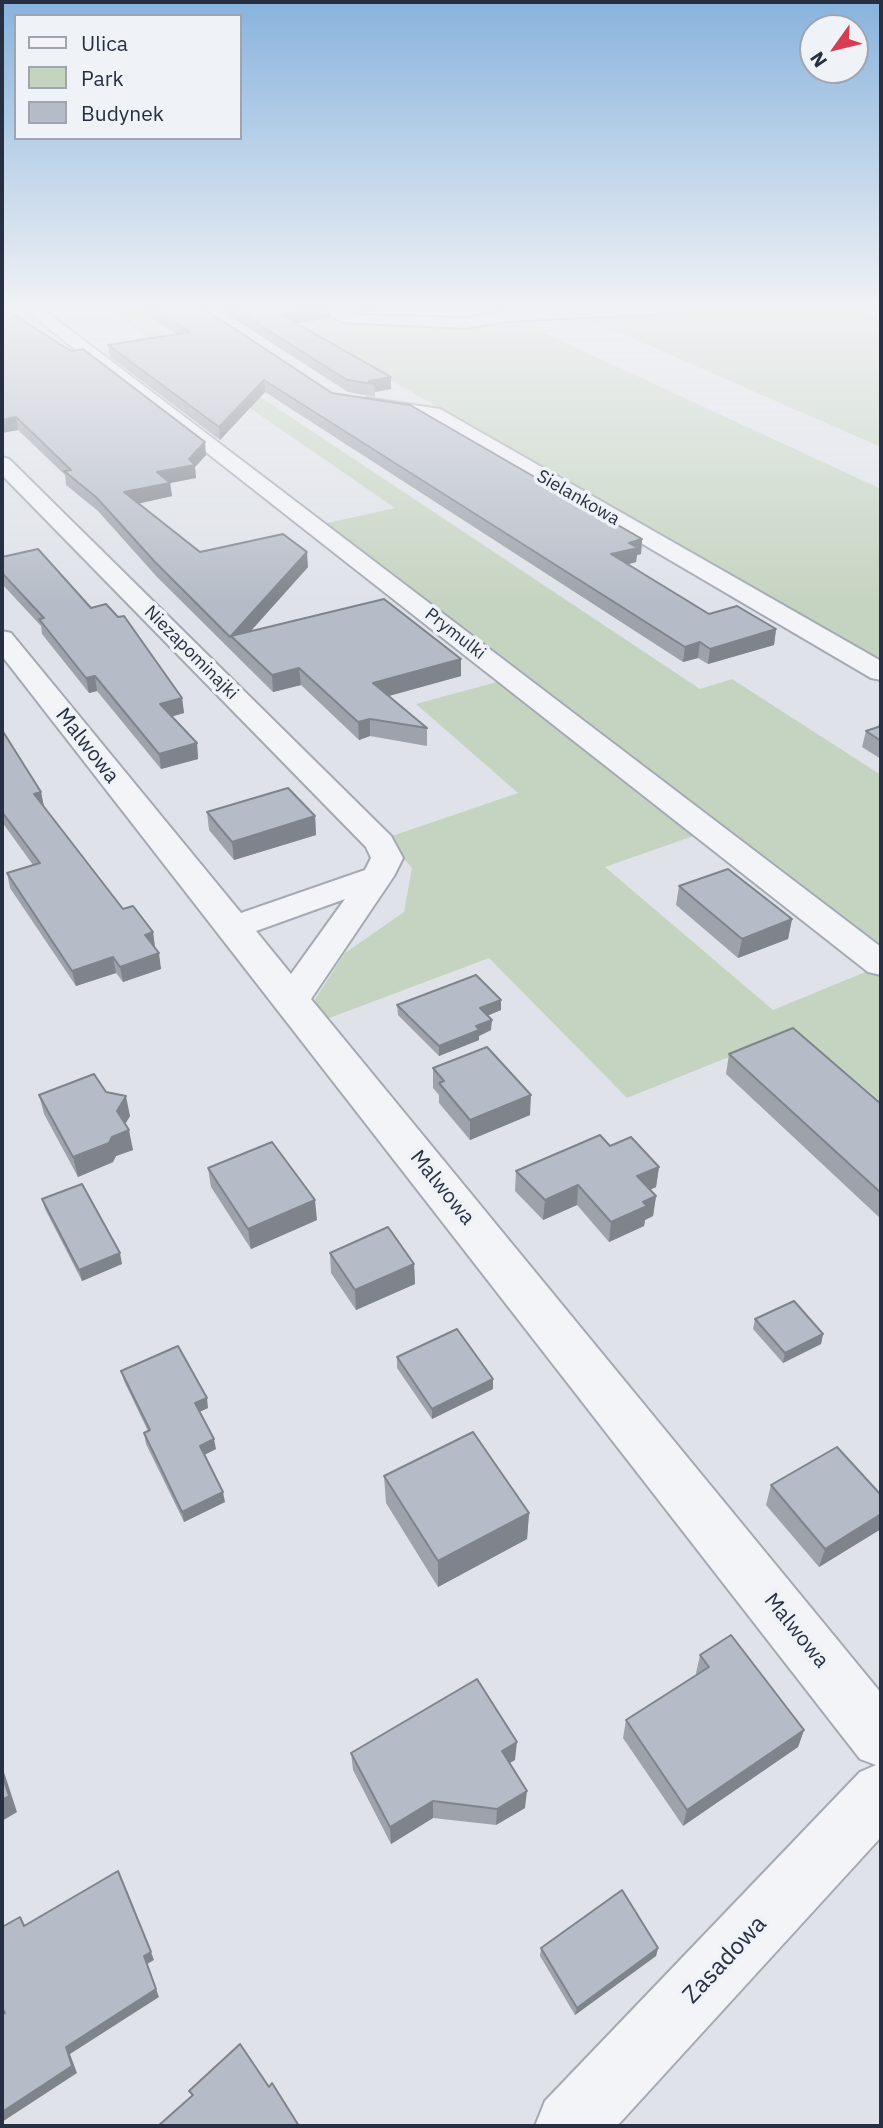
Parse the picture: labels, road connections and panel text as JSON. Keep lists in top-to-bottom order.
{
  "streets": {
    "street": [
      "Sielankowa",
      "Prymulki",
      "Niezapominajki",
      "Malwowa",
      "Zasadowa"
    ]
  },
  "legend": ["Ulica", "Park", "Budynek"],
  "north": "bottom left"
}
